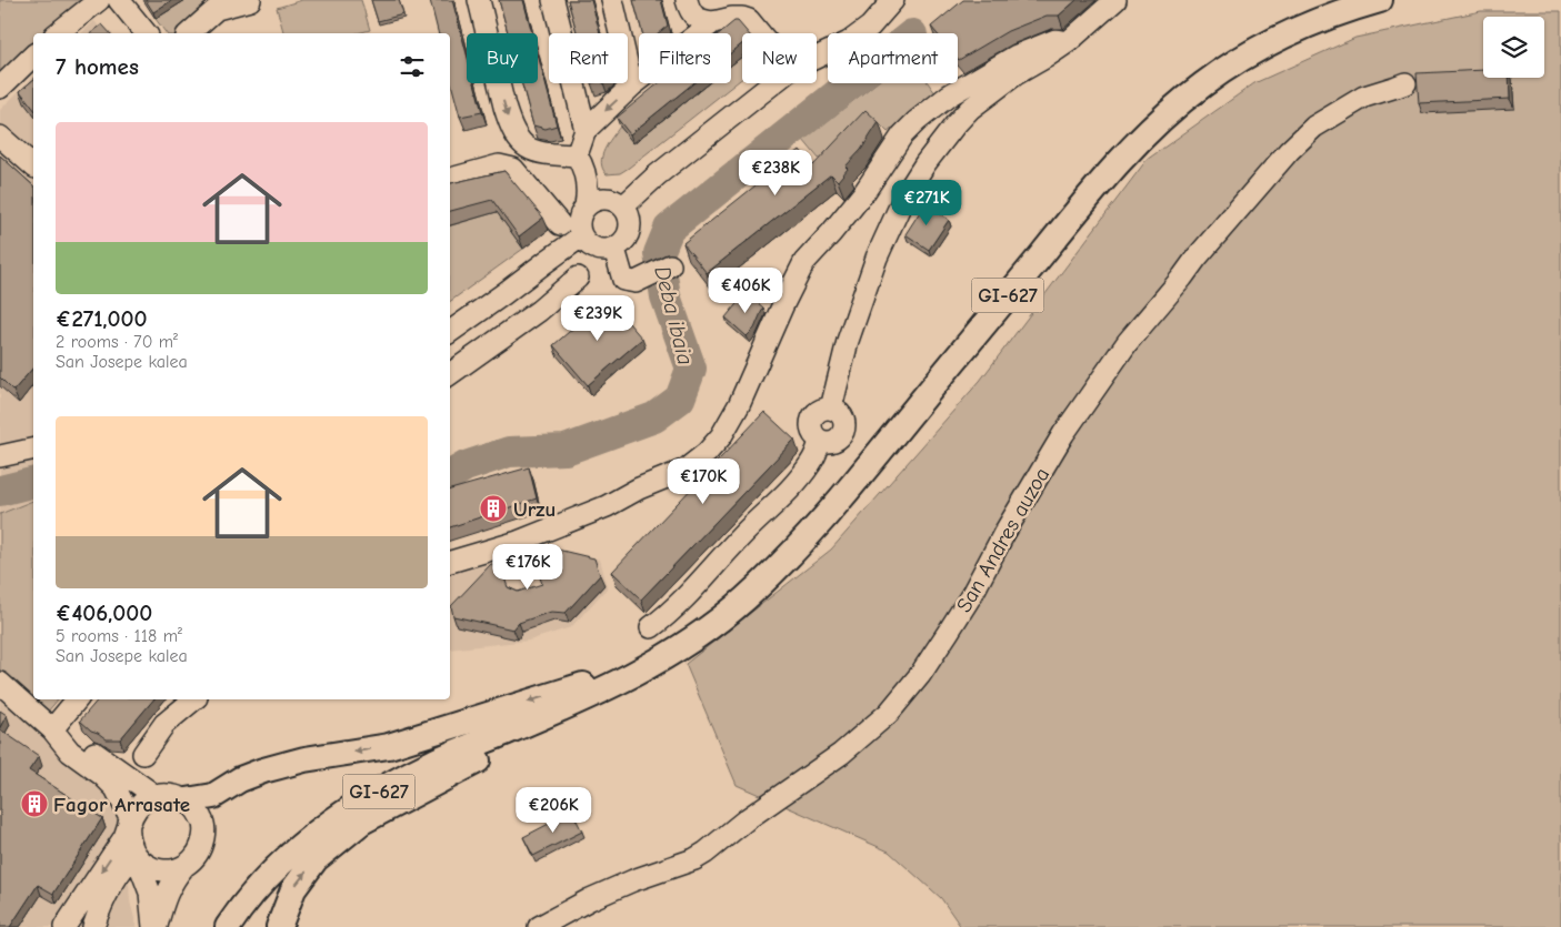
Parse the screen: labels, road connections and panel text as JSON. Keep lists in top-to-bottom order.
{
  "streets": {
    "main road": ["GI-627"],
    "street": ["San Andres auzoa"]
  },
  "water": ["Deba ibaia"],
  "places": {
    "building": ["Urzu", "Fagor Arrasate"]
  },
  "page": {
    "chip": [
      "Buy",
      "Rent",
      "Filters",
      "New",
      "Apartment"
    ],
    "heading": "7 homes",
    "list": [
      {
        "name": "€271,000",
        "note": "2 rooms · 70 m² · San Josepe kalea"
      },
      {
        "name": "€406,000",
        "note": "5 rooms · 118 m² · San Josepe kalea"
      }
    ],
    "price": [
      "€238K",
      "€271K",
      "€406K",
      "€239K",
      "€170K",
      "€176K",
      "€206K"
    ]
  }
}
